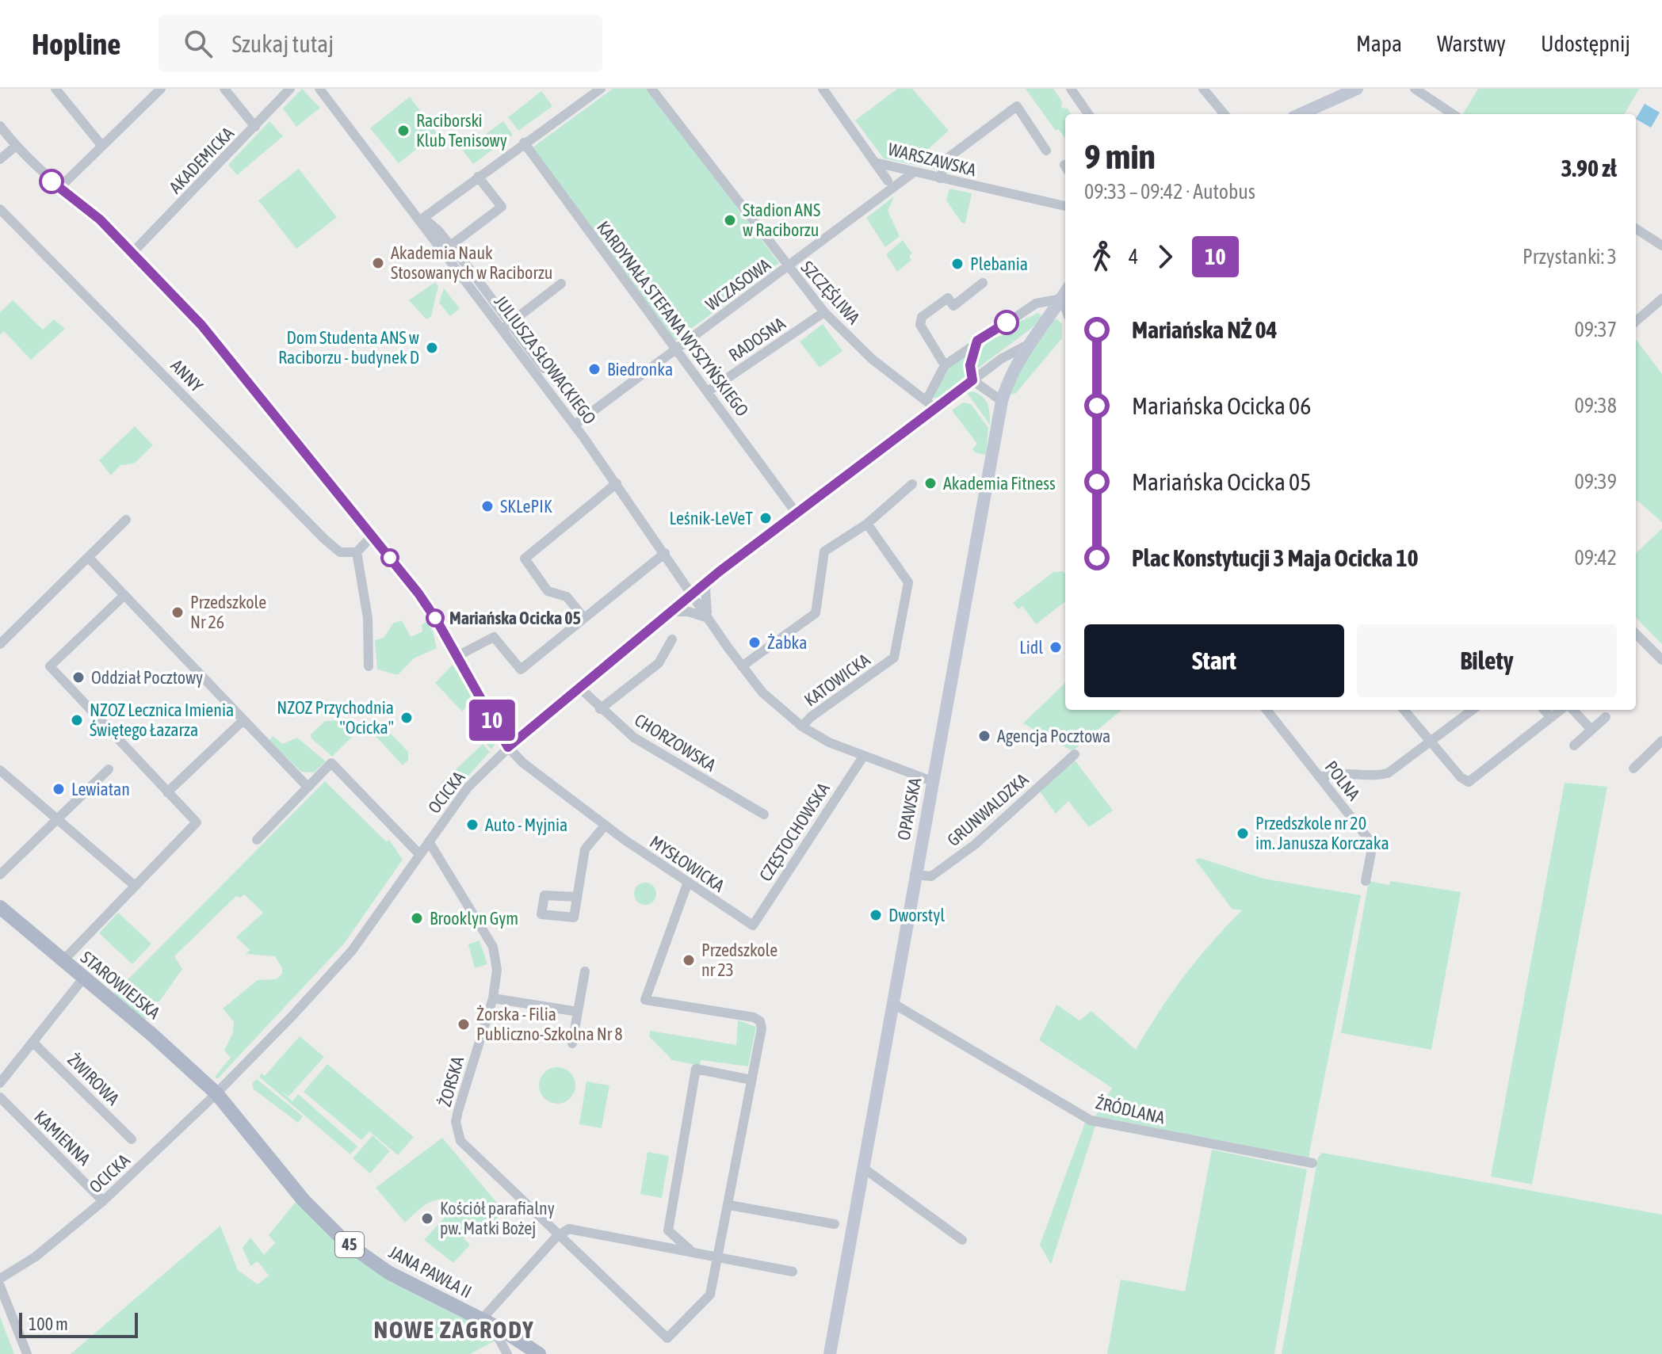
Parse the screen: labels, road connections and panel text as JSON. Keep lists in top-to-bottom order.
{
  "streets": {
    "main road": [
      "OPAWSKA",
      "STAROWIEJSKA",
      "45",
      "JANA PAWŁA II"
    ],
    "street": [
      "WARSZAWSKA",
      "AKADEMICKA",
      "WCZASOWA",
      "SZCZĘŚLIWA",
      "KARDYNAŁA STEFANA WYSZYŃSKIEGO",
      "RADOSNA",
      "JULIUSZA SŁOWACKIEGO",
      "ANNY",
      "KATOWICKA",
      "CHORZOWSKA",
      "POLNA",
      "OCICKA",
      "GRUNWALDZKA",
      "CZĘSTOCHOWSKA",
      "MYSŁOWICKA",
      "ŻWIROWA",
      "ŻORSKA",
      "ŹRÓDLANA",
      "KAMIENNA"
    ]
  },
  "crossings": [
    ["WARSZAWSKA", "WCZASOWA"],
    ["AKADEMICKA", "MYSŁOWICKA"],
    ["WCZASOWA", "SZCZĘŚLIWA"],
    ["WCZASOWA", "KARDYNAŁA STEFANA WYSZYŃSKIEGO"],
    ["WCZASOWA", "JULIUSZA SŁOWACKIEGO"],
    ["SZCZĘŚLIWA", "RADOSNA"],
    ["SZCZĘŚLIWA", "OCICKA"],
    ["KARDYNAŁA STEFANA WYSZYŃSKIEGO", "RADOSNA"],
    ["KARDYNAŁA STEFANA WYSZYŃSKIEGO", "OCICKA"],
    ["JULIUSZA SŁOWACKIEGO", "KATOWICKA"],
    ["JULIUSZA SŁOWACKIEGO", "OCICKA"],
    ["KATOWICKA", "OCICKA"],
    ["KATOWICKA", "OPAWSKA"],
    ["KATOWICKA", "CZĘSTOCHOWSKA"],
    ["CHORZOWSKA", "OCICKA"],
    ["OCICKA", "OPAWSKA"],
    ["OCICKA", "MYSŁOWICKA"],
    ["OCICKA", "STAROWIEJSKA"],
    ["OCICKA", "ŻORSKA"],
    ["OCICKA", "KAMIENNA"],
    ["OCICKA", "JANA PAWŁA II"],
    ["OPAWSKA", "GRUNWALDZKA"],
    ["OPAWSKA", "ŹRÓDLANA"],
    ["CZĘSTOCHOWSKA", "MYSŁOWICKA"],
    ["MYSŁOWICKA", "ŻORSKA"],
    ["STAROWIEJSKA", "JANA PAWŁA II"]
  ],
  "districts": ["NOWE ZAGRODY"],
  "places": [
    "Raciborski Klub Tenisowy",
    "Stadion ANS w Raciborzu",
    "Akademia Nauk Stosowanych w Raciborzu",
    "Plebania",
    "Dom Studenta ANS w Raciborzu - budynek D",
    "Biedronka",
    "Akademia Fitness",
    "SKLePIK",
    "Leśnik-LeVeT",
    "Przedszkole Nr 26",
    "Mariańska Ocicka 05",
    "Żabka",
    "Lidl",
    "Oddział Pocztowy",
    "NZOZ Przychodnia \"Ocicka\"",
    "NZOZ Lecznica Imienia Świętego Łazarza",
    "Agencja Pocztowa",
    "Lewiatan",
    "Auto - Myjnia",
    "Przedszkole nr 20 im. Janusza Korczaka",
    "Dworstyl",
    "Brooklyn Gym",
    "Przedszkole nr 23",
    "Żorska - Filia Publiczno-Szkolna Nr 8",
    "Kościół parafialny pw. Matki Bożej"
  ],
  "lines": ["bus line 10"],
  "scale_bar": "100 m",
  "page": {
    "header": "Hopline",
    "search": "Szukaj tutaj",
    "nav": ["Mapa", "Warstwy", "Udostępnij"],
    "on_map": "10",
    "heading": ["9 min", "09:33 – 09:42 · Autobus", "3.90 zł"],
    "legs": ["4", "10", "Przystanki: 3"],
    "list": [
      {
        "name": "Mariańska NŻ 04",
        "value": "09:37"
      },
      {
        "name": "Mariańska Ocicka 06",
        "value": "09:38"
      },
      {
        "name": "Mariańska Ocicka 05",
        "value": "09:39"
      },
      {
        "name": "Plac Konstytucji 3 Maja Ocicka 10",
        "value": "09:42"
      }
    ],
    "buttons": ["Start", "Bilety"],
    "scale": "100 m"
  }
}
